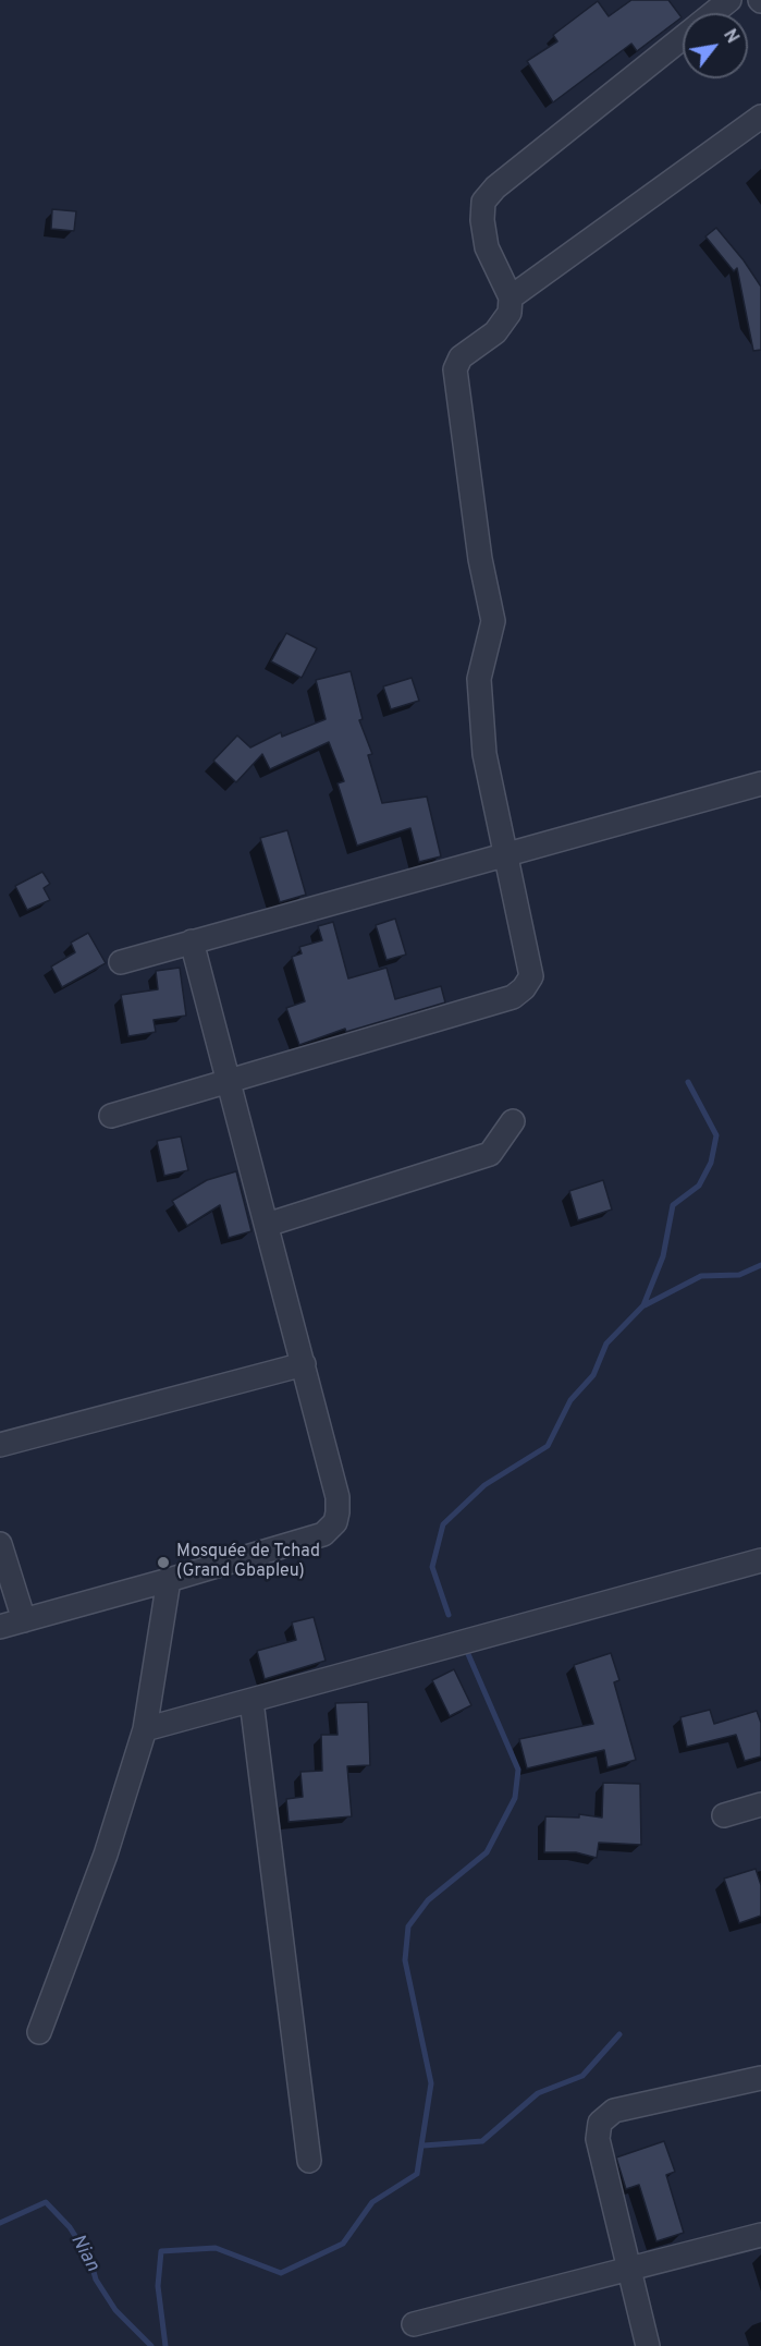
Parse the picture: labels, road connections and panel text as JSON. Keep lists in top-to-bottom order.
{
  "water": ["Nian"],
  "places": ["Mosquée de Tchad (Grand Gbapleu)"],
  "north": "top right"
}
